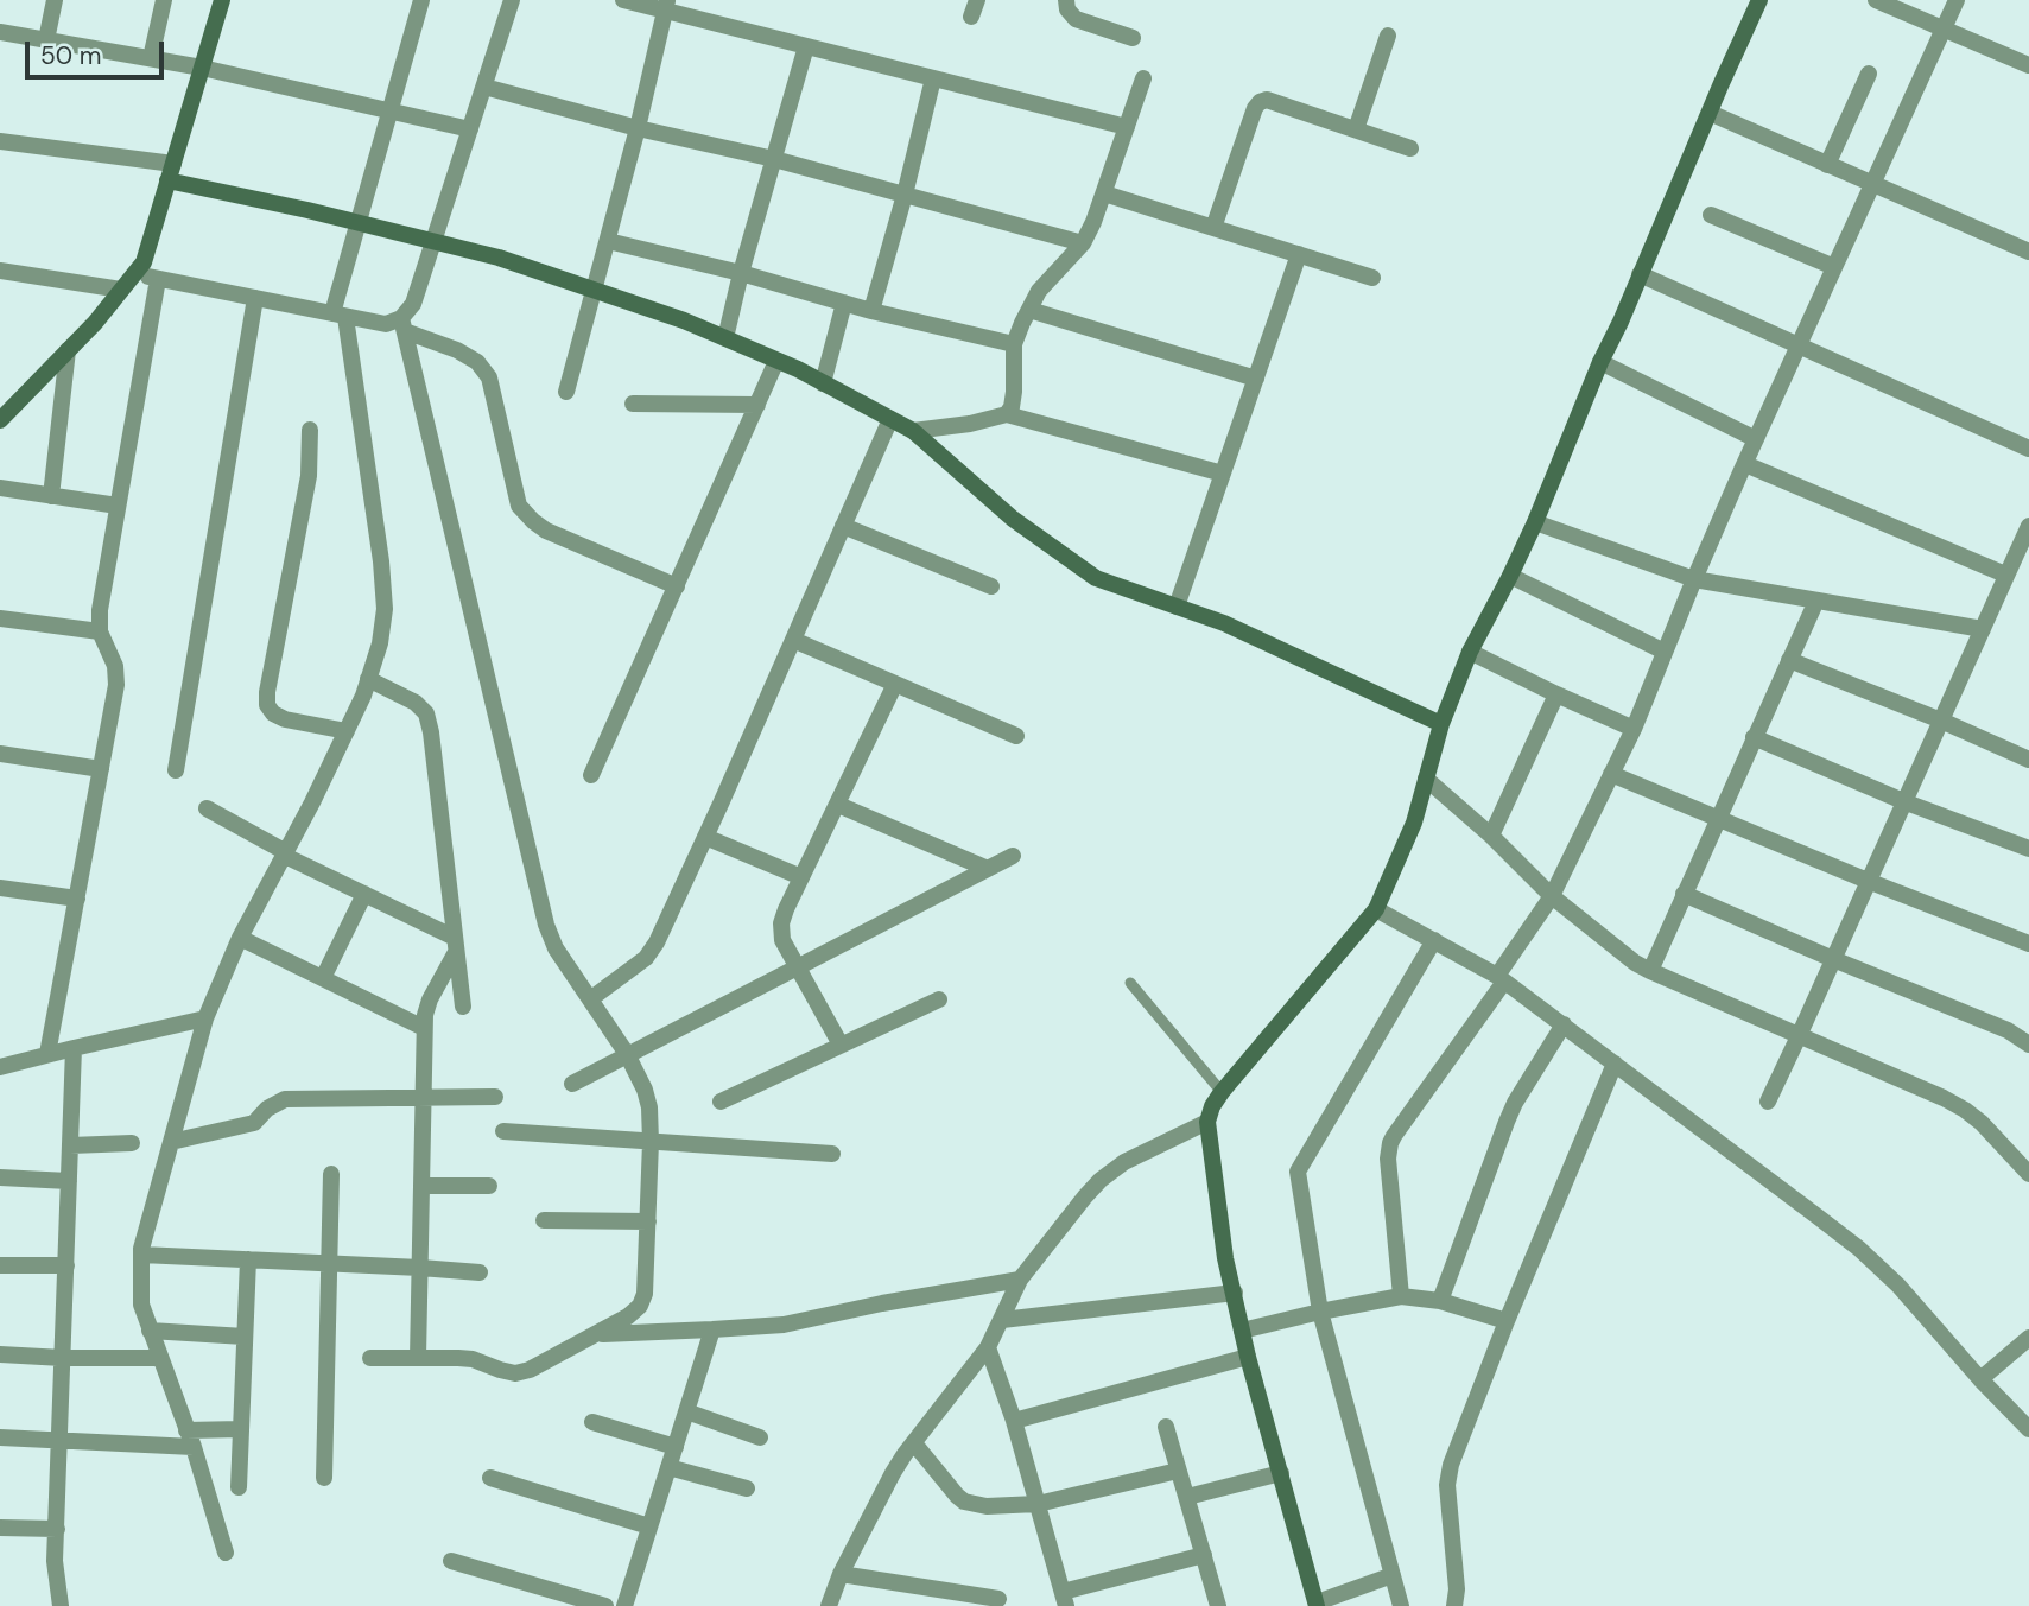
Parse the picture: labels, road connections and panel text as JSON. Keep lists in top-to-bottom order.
{
  "scale_bar": "50 m"
}
